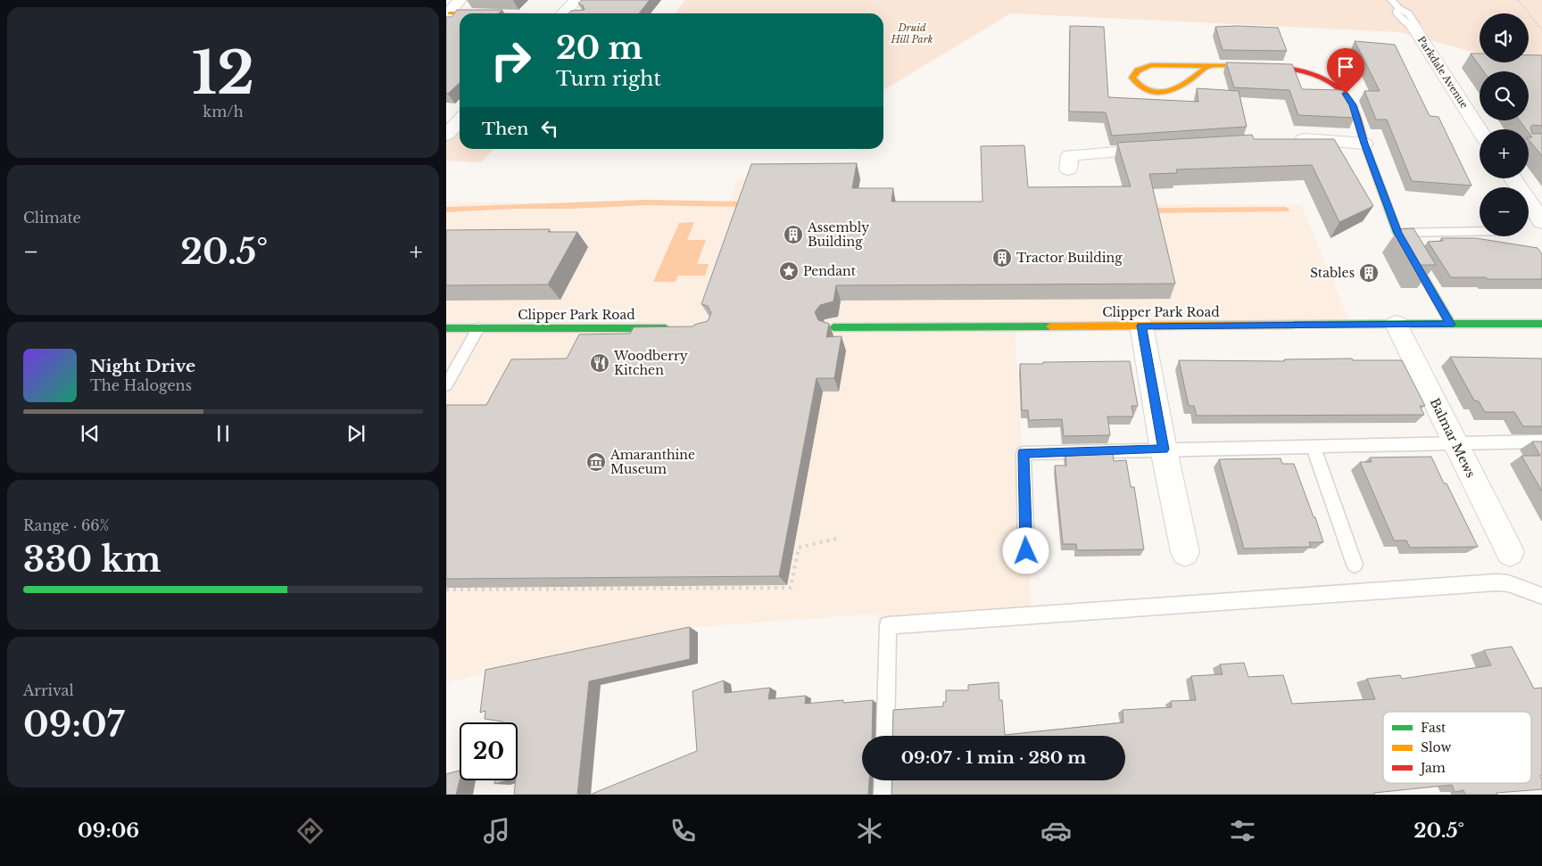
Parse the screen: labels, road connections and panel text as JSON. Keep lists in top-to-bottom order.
{
  "streets": {
    "street": ["Parkdale Avenue", "Clipper Park Road", "Balmar Mews"]
  },
  "crossings": [
    ["Clipper Park Road", "Balmar Mews"]
  ],
  "parks": ["Druid Hill Park"],
  "places": {
    "building": ["Assembly Building", "Tractor Building", "Stables"],
    "place": ["Pendant"],
    "restaurant": ["Woodberry Kitchen"],
    "museum": ["Amaranthine Museum"]
  },
  "legend": ["Fast", "Slow", "Jam"],
  "page": {
    "tile": [
      ["12", "km/h"],
      "Climate",
      ["Range · 66%", "330 km"],
      ["Arrival", "09:07"]
    ],
    "map_buttons": ["+", "−"],
    "turn": ["20 m", "Turn right"],
    "then": "Then",
    "heat": ["−", "20.5°", "+"],
    "song": ["Night Drive", "The Halogens"],
    "limit": "20",
    "trip": "09:07 · 1 min · 280 m",
    "tabs": ["09:06", "20.5°"]
  }
}
